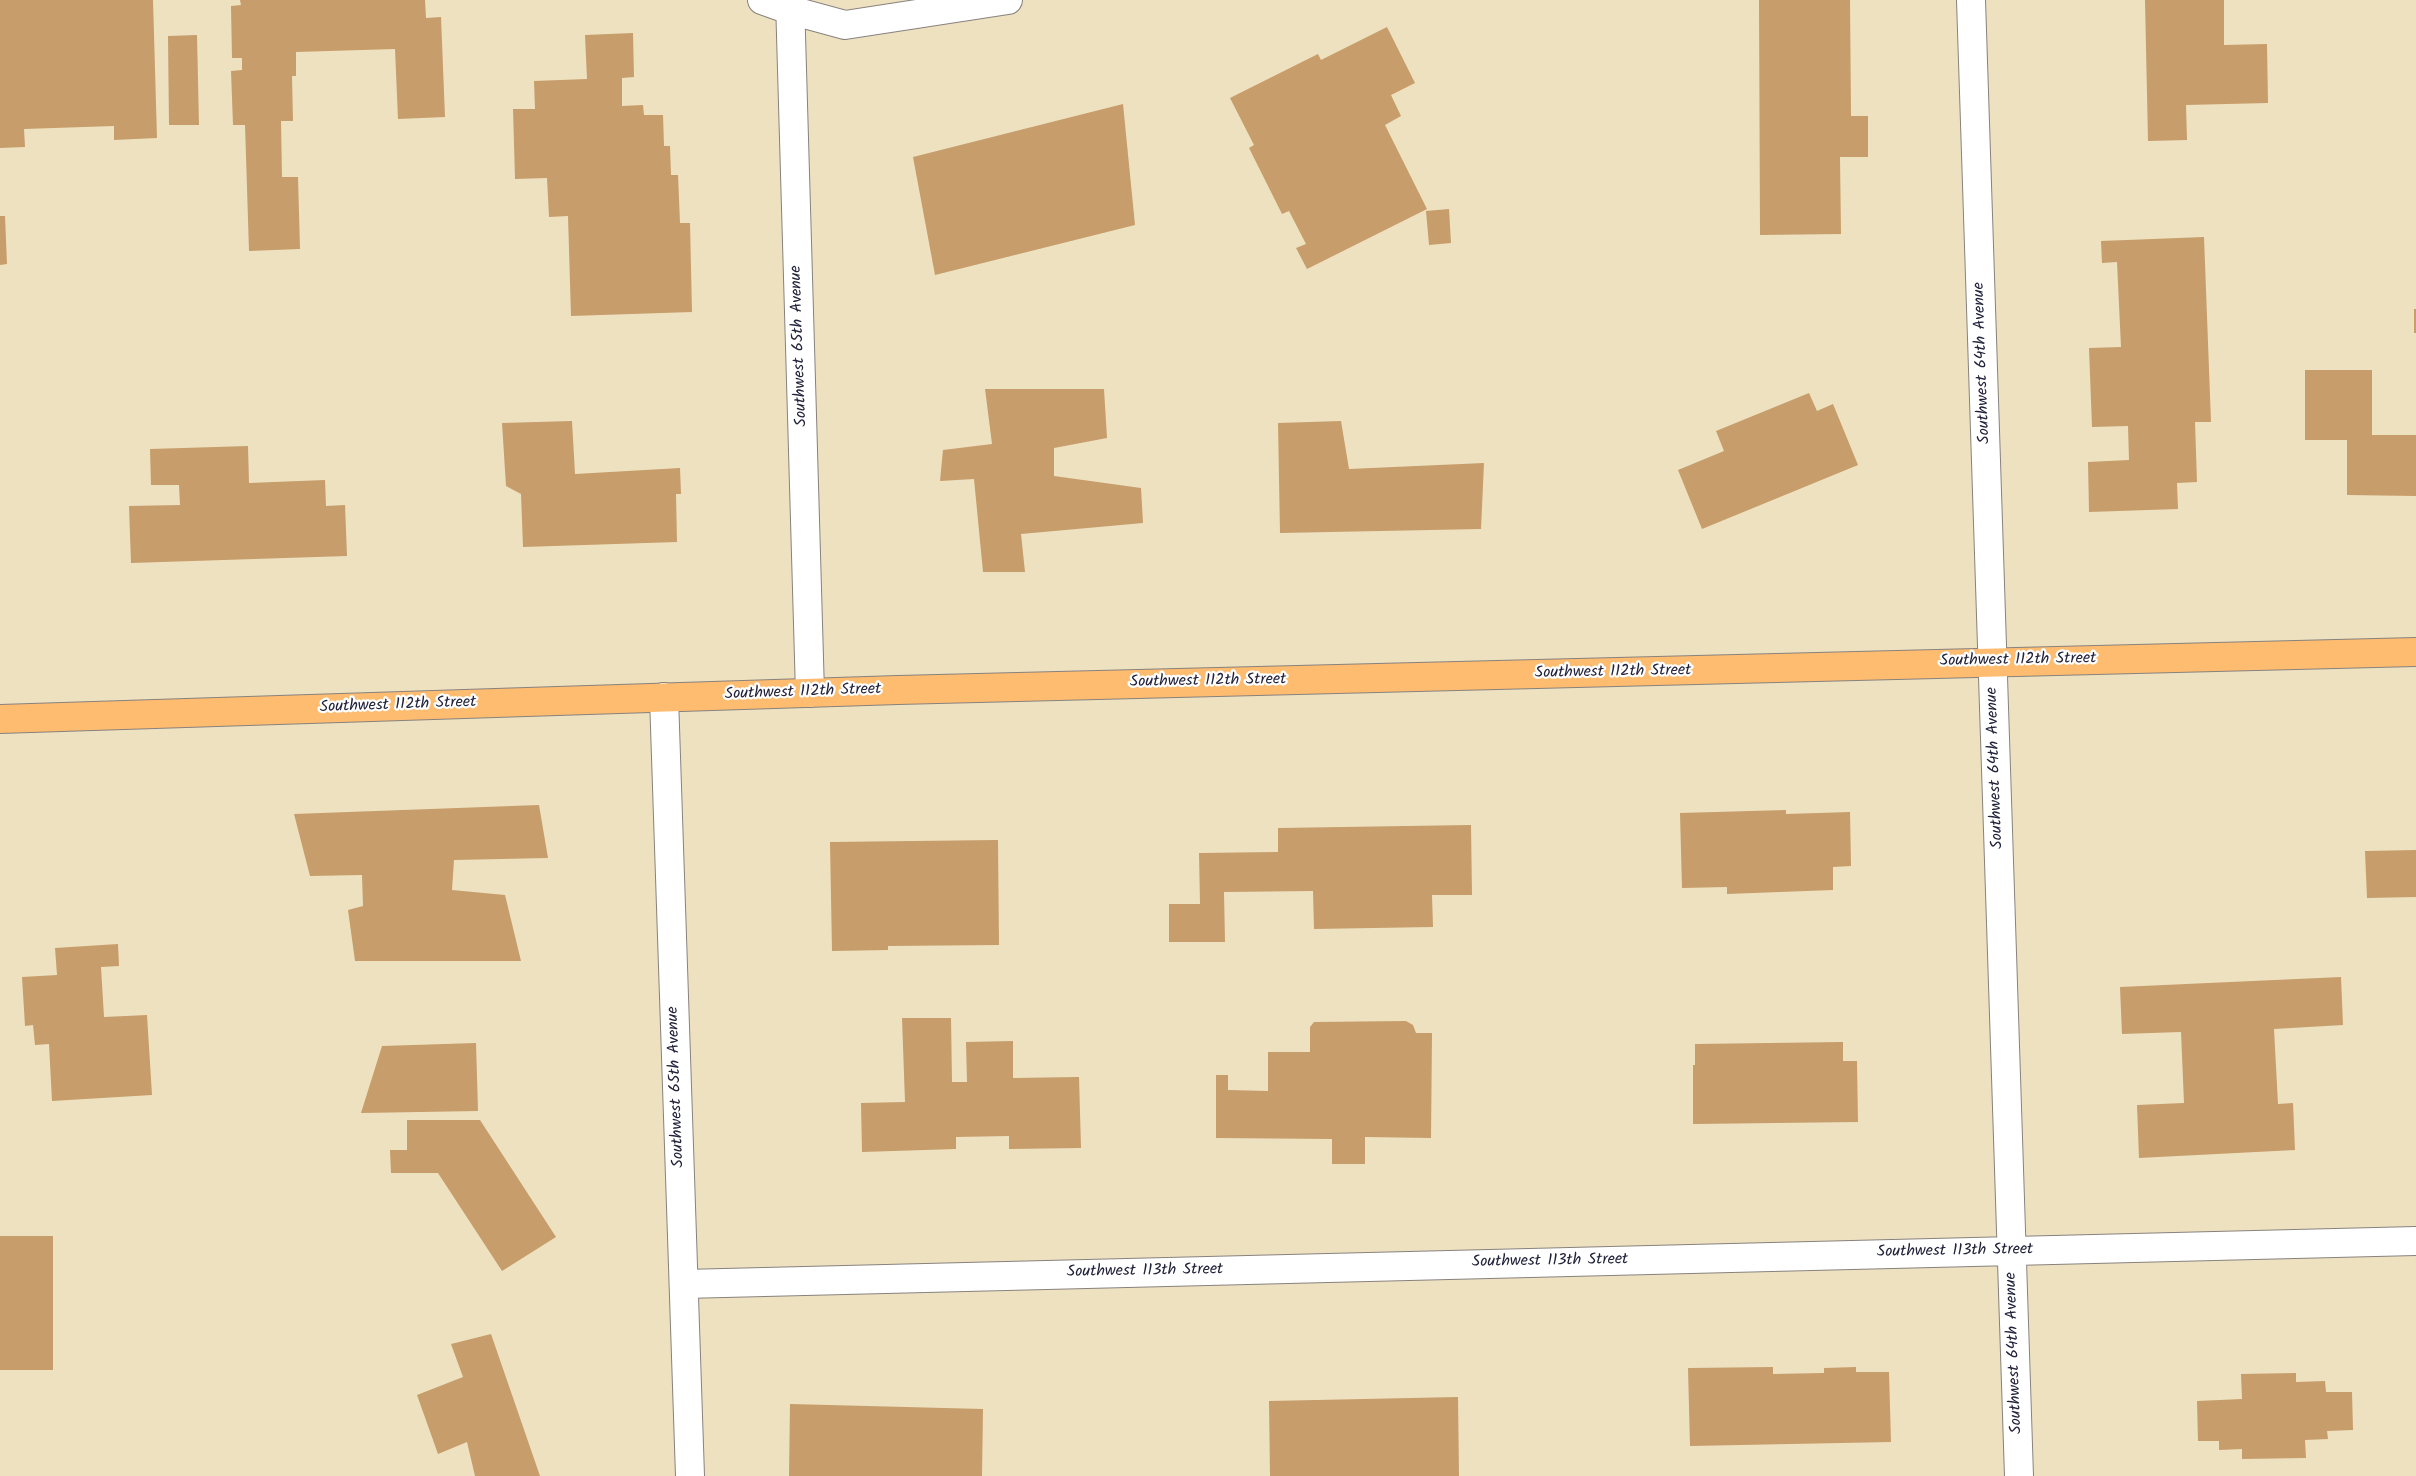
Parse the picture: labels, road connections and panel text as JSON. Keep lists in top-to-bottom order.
{
  "streets": {
    "main road": ["Southwest 112th Street"],
    "street": ["Southwest 65th Avenue", "Southwest 64th Avenue", "Southwest 113th Street"]
  },
  "crossings": [
    ["Southwest 65th Avenue", "Southwest 112th Street"],
    ["Southwest 65th Avenue", "Southwest 113th Street"],
    ["Southwest 64th Avenue", "Southwest 112th Street"],
    ["Southwest 64th Avenue", "Southwest 113th Street"]
  ]
}
